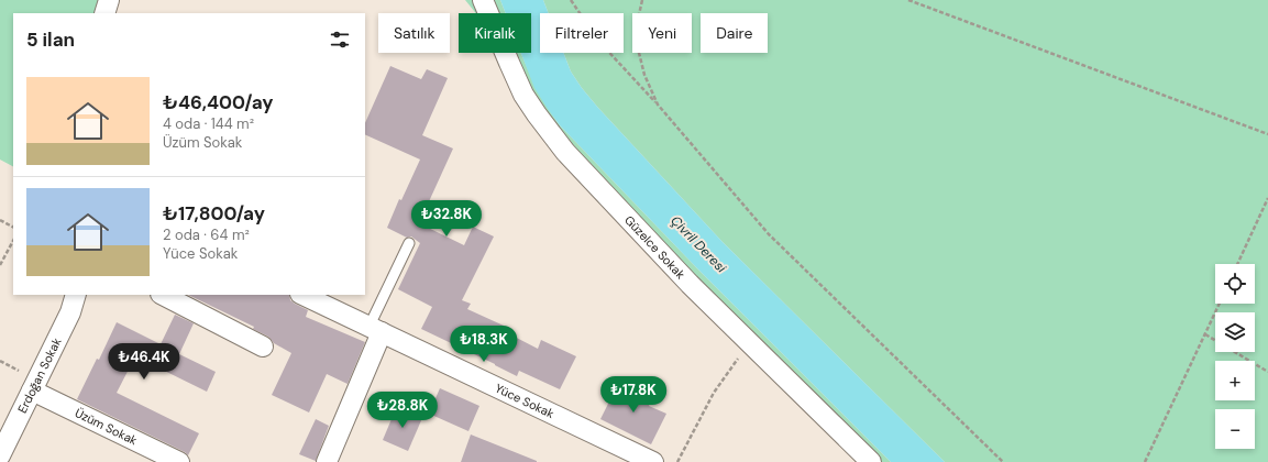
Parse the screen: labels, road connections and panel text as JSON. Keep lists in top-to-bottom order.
{
  "streets": {
    "street": [
      "Güzelce Sokak",
      "Erdoğan Sokak",
      "Yüce Sokak",
      "Üzüm Sokak"
    ]
  },
  "crossings": [
    ["Erdoğan Sokak", "Üzüm Sokak"]
  ],
  "water": ["Çivril Deresi"],
  "page": {
    "chip": [
      "Satılık",
      "Kiralık",
      "Filtreler",
      "Yeni",
      "Daire"
    ],
    "heading": "5 ilan",
    "list": [
      {
        "name": "₺46,400/ay",
        "note": "4 oda · 144 m² · Üzüm Sokak"
      },
      {
        "name": "₺17,800/ay",
        "note": "2 oda · 64 m² · Yüce Sokak"
      }
    ],
    "price": [
      "₺32.8K",
      "₺18.3K",
      "₺46.4K",
      "₺17.8K",
      "₺28.8K"
    ],
    "map_buttons": ["+", "−"]
  }
}
